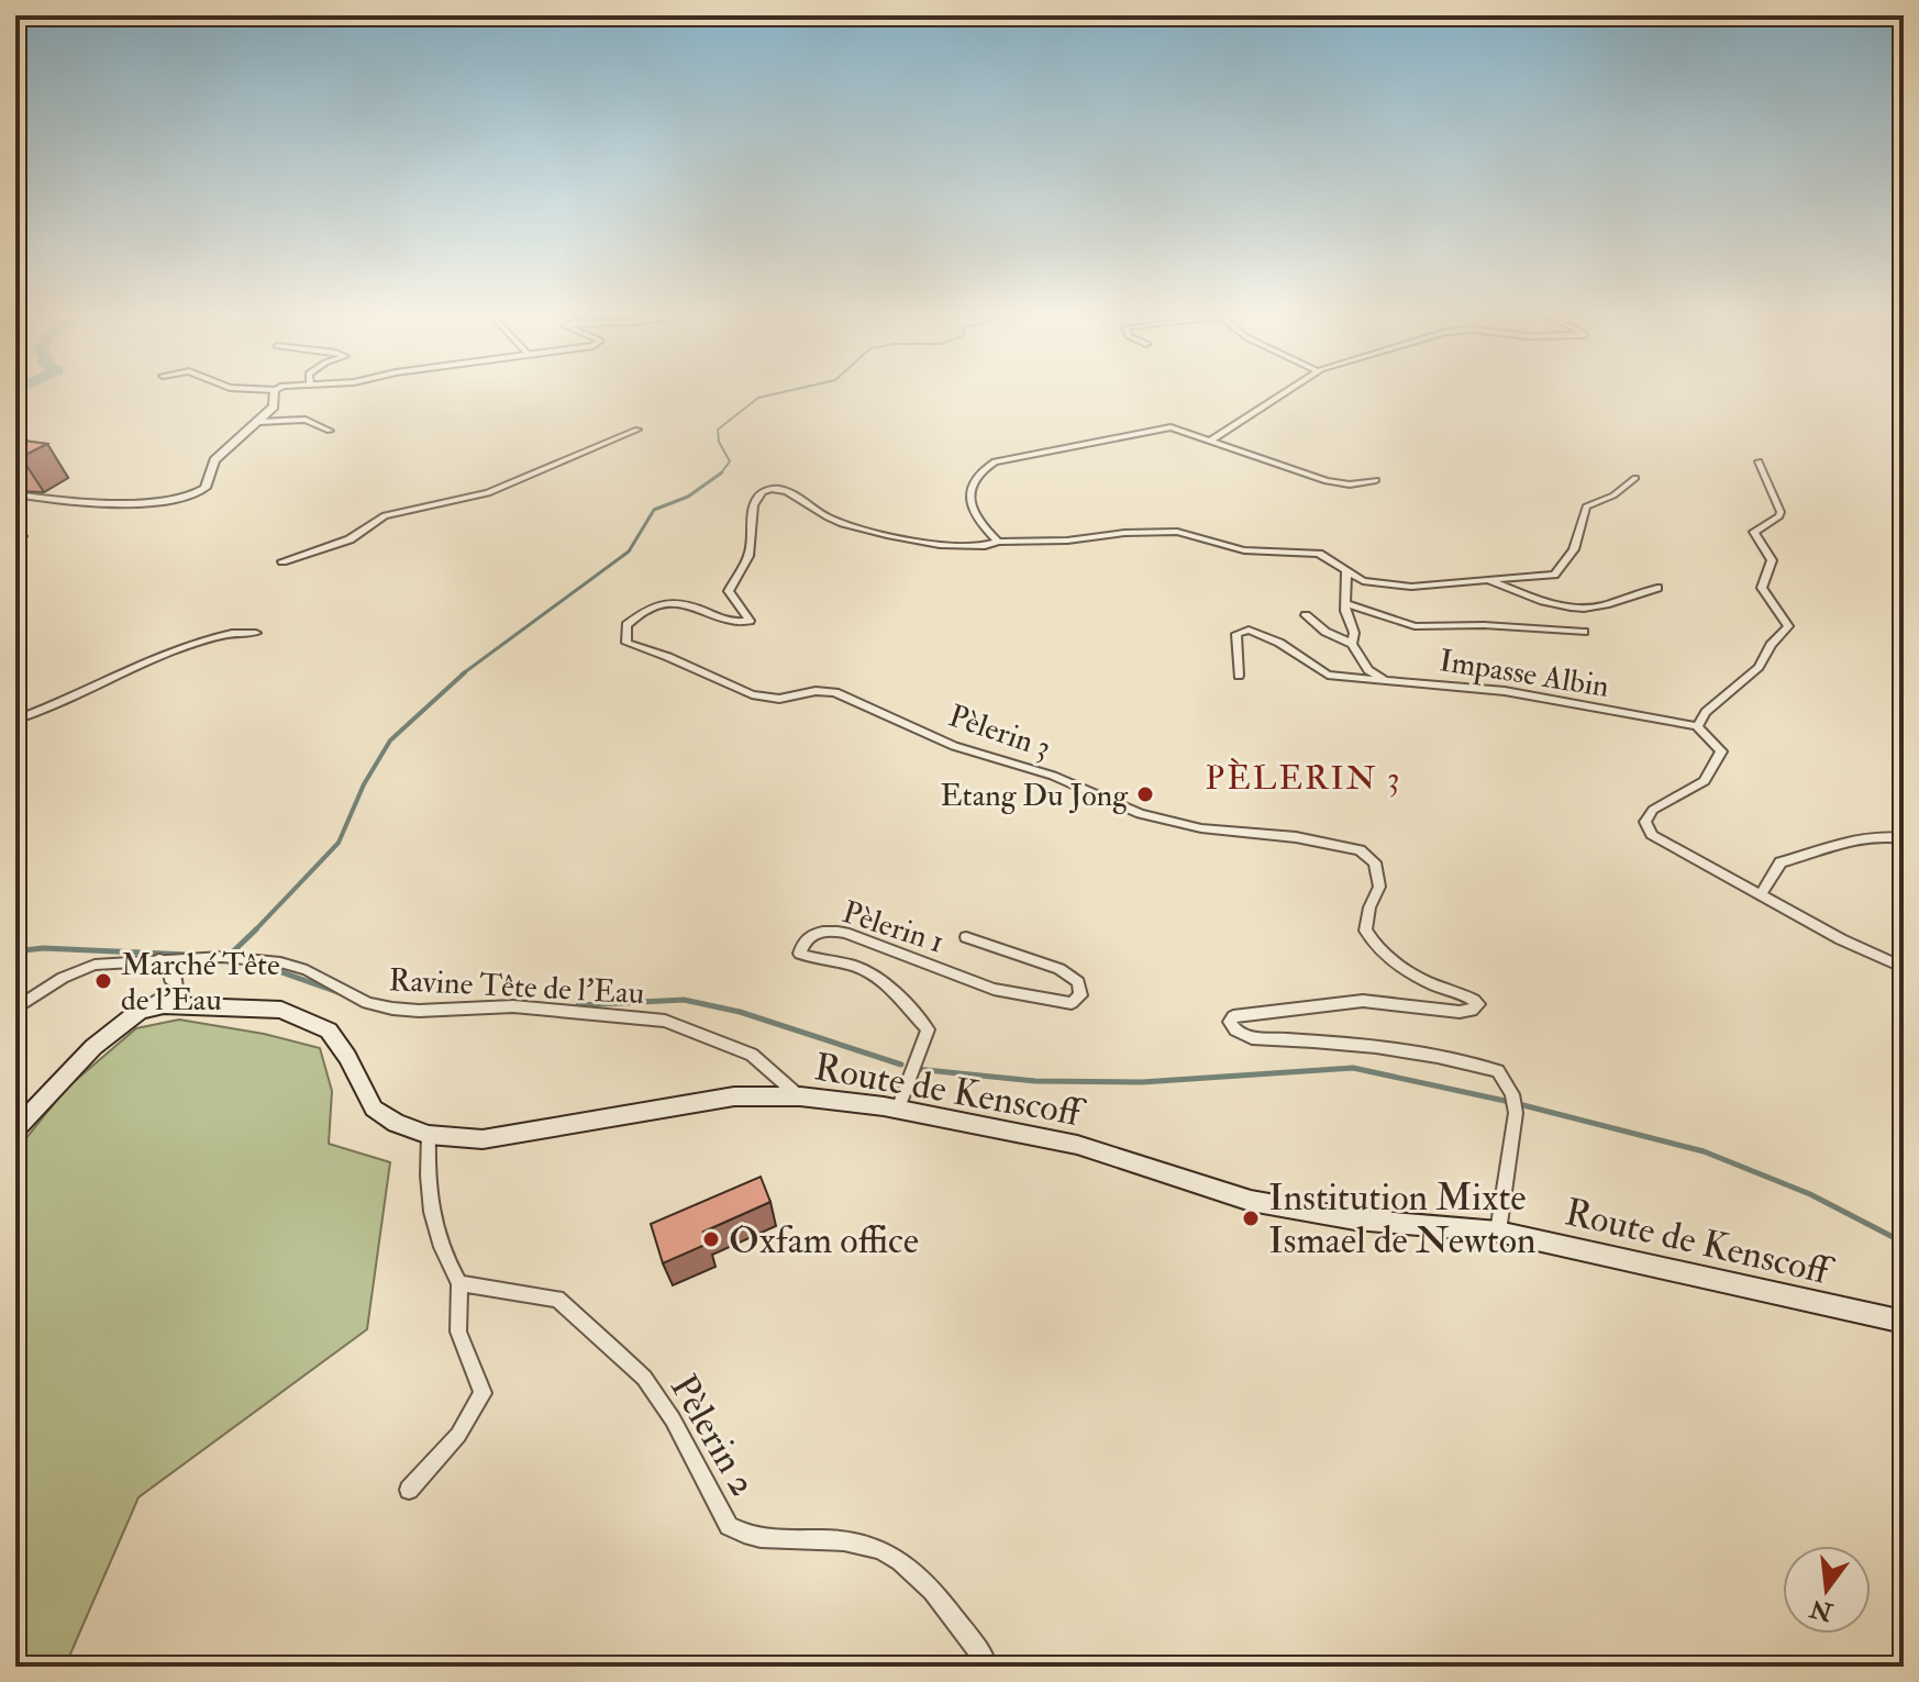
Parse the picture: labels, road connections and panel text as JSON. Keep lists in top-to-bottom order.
{
  "streets": {
    "main road": ["Route de Kenscoff"],
    "street": [
      "Impasse Albin",
      "Pèlerin 3",
      "Pèlerin 1",
      "Ravine Tête de l'Eau",
      "Pèlerin 2"
    ]
  },
  "crossings": [
    ["Pèlerin 3", "Route de Kenscoff"],
    ["Pèlerin 1", "Route de Kenscoff"],
    ["Ravine Tête de l'Eau", "Route de Kenscoff"]
  ],
  "districts": ["PÈLERIN 3"],
  "places": [
    "Etang Du Jong",
    "Marché Tête de l'Eau",
    "Institution Mixte Ismael de Newton",
    "Oxfam office"
  ],
  "north": "bottom"
}
